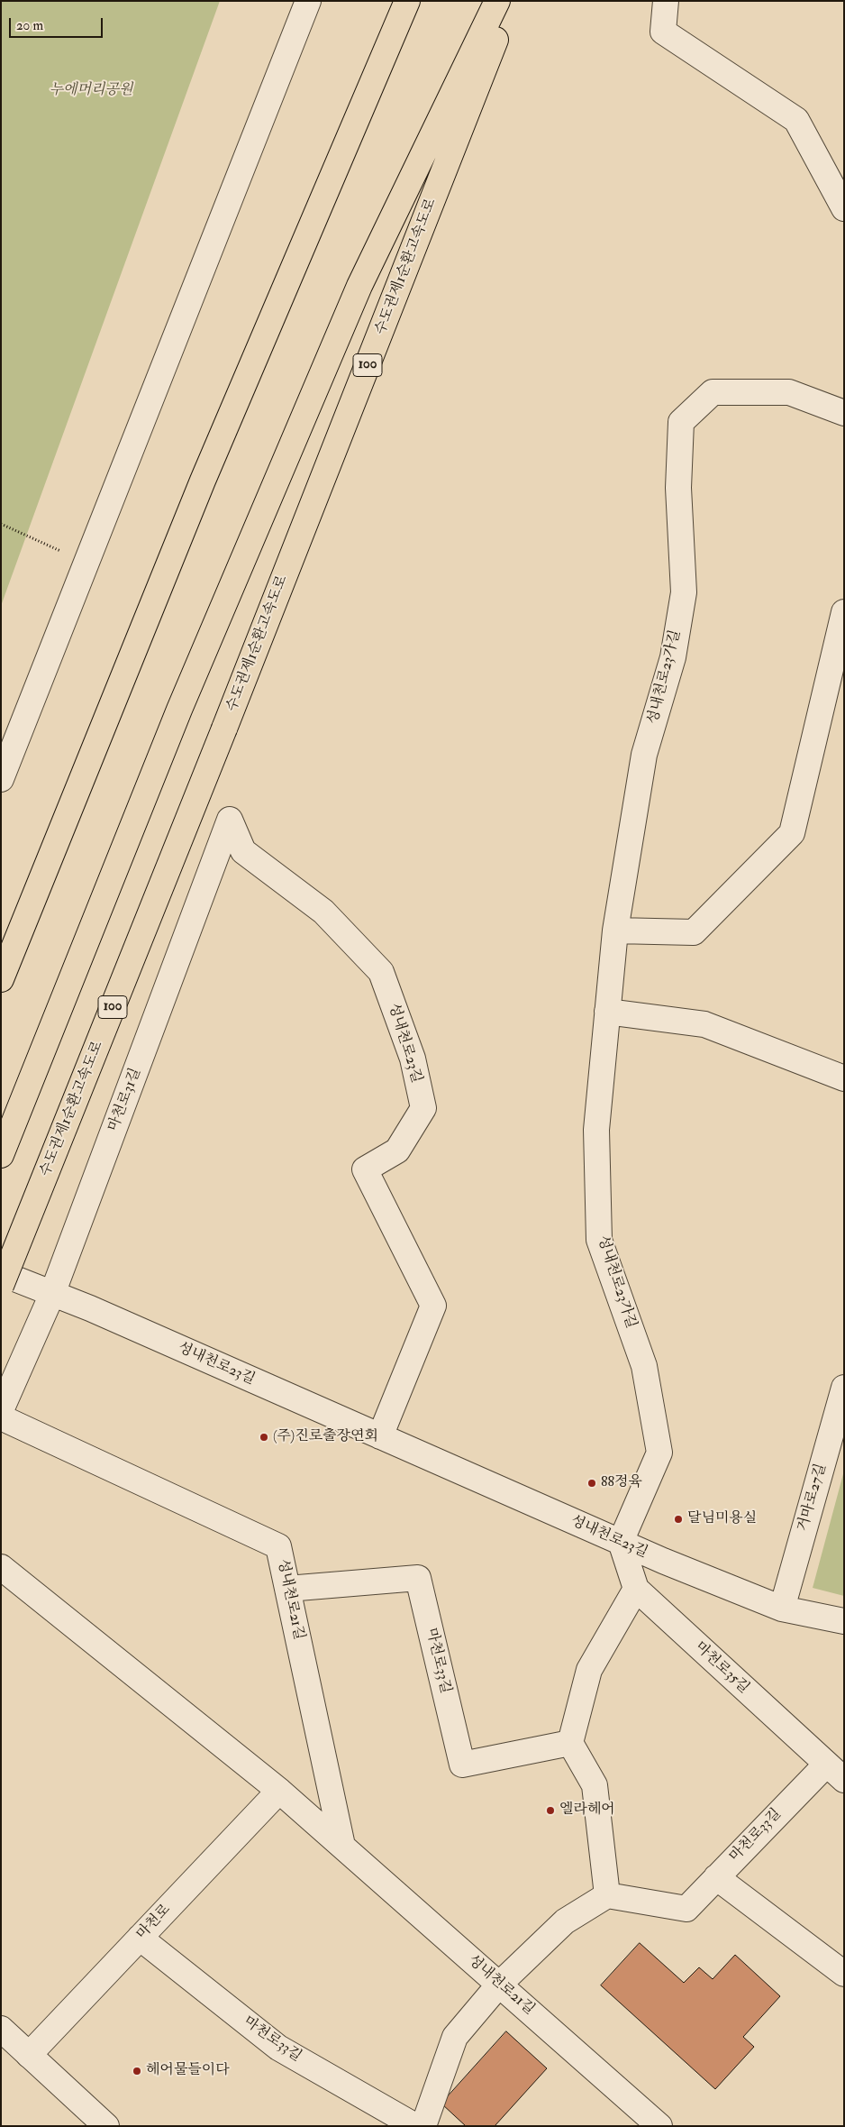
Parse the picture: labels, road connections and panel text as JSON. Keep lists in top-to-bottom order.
{
  "streets": {
    "highway": ["수도권제1순환고속도로", "100"],
    "street": [
      "성내천로23가길",
      "성내천로23길",
      "마천로31길",
      "거마로27길",
      "성내천로21길",
      "마천로33길",
      "마천로35길",
      "마천로"
    ]
  },
  "crossings": [
    ["성내천로23가길", "성내천로23길"],
    ["성내천로23가길", "마천로35길"],
    ["성내천로23길", "마천로31길"],
    ["성내천로23길", "거마로27길"],
    ["성내천로23길", "마천로35길"],
    ["성내천로21길", "마천로33길"],
    ["성내천로21길", "마천로"],
    ["마천로33길", "마천로35길"],
    ["마천로33길", "마천로"]
  ],
  "parks": ["누에머리공원"],
  "places": [
    "(주)진로출장연회",
    "88정육",
    "달님미용실",
    "엘라헤어",
    "헤어물들이다"
  ],
  "scale_bar": "20 m"
}
